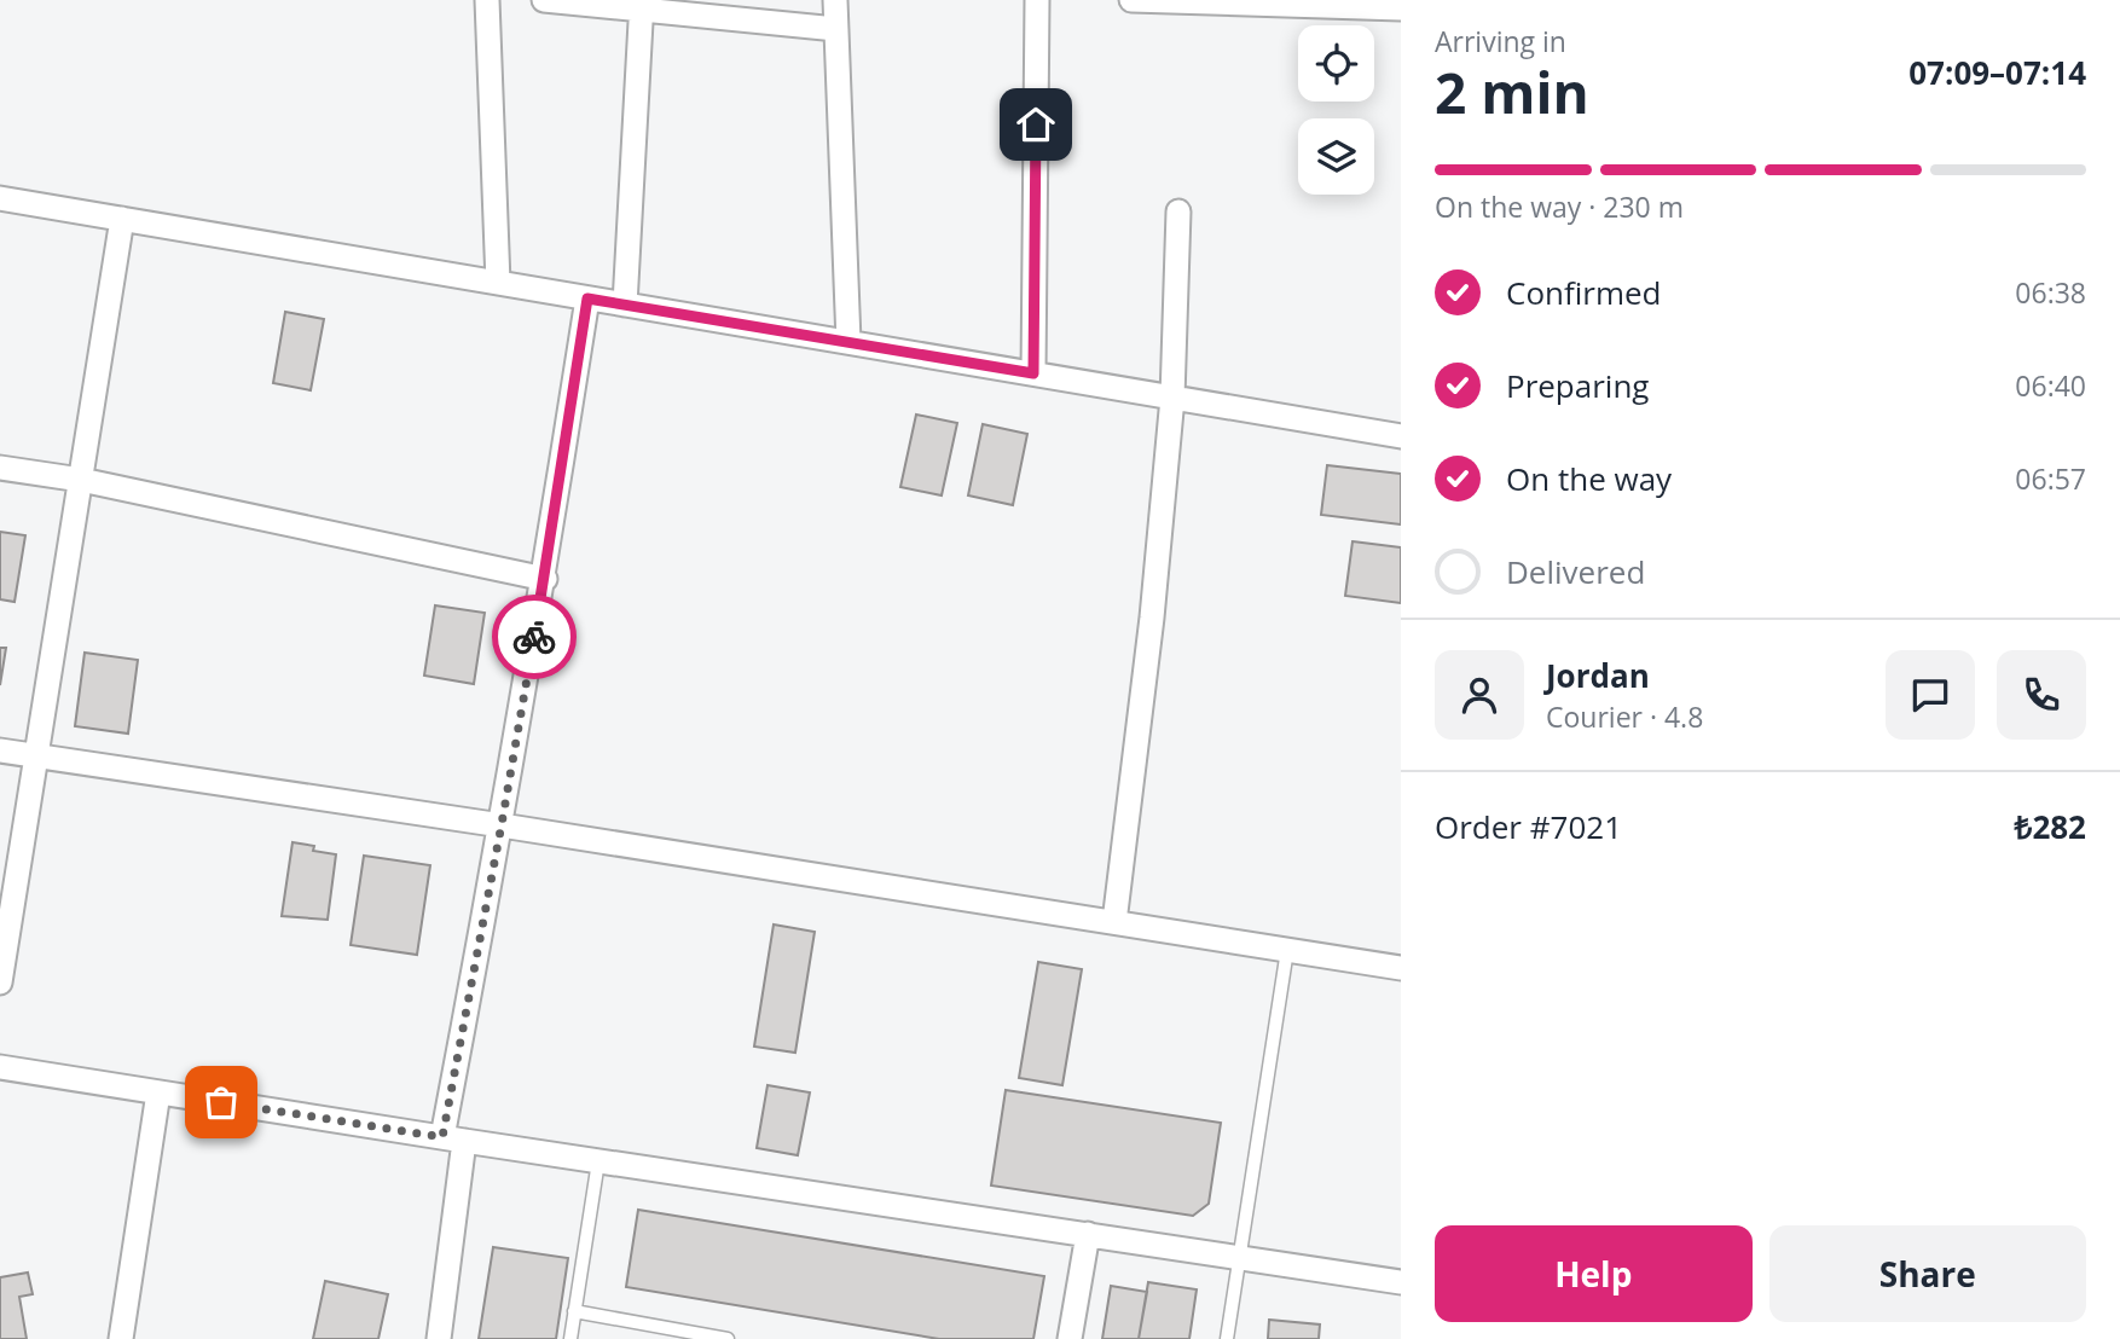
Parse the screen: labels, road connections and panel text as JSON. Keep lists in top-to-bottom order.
{
  "page": {
    "heading": ["2 min", "Arriving in", "07:09–07:14"],
    "panel": [
      "Jordan",
      "Courier · 4.8",
      "Order #7021",
      "₺282"
    ],
    "bar": "On the way · 230 m",
    "list": [
      ["Confirmed", "06:38"],
      ["Preparing", "06:40"],
      ["On the way", "06:57"],
      "Delivered"
    ],
    "buttons": ["Help", "Share"]
  }
}
